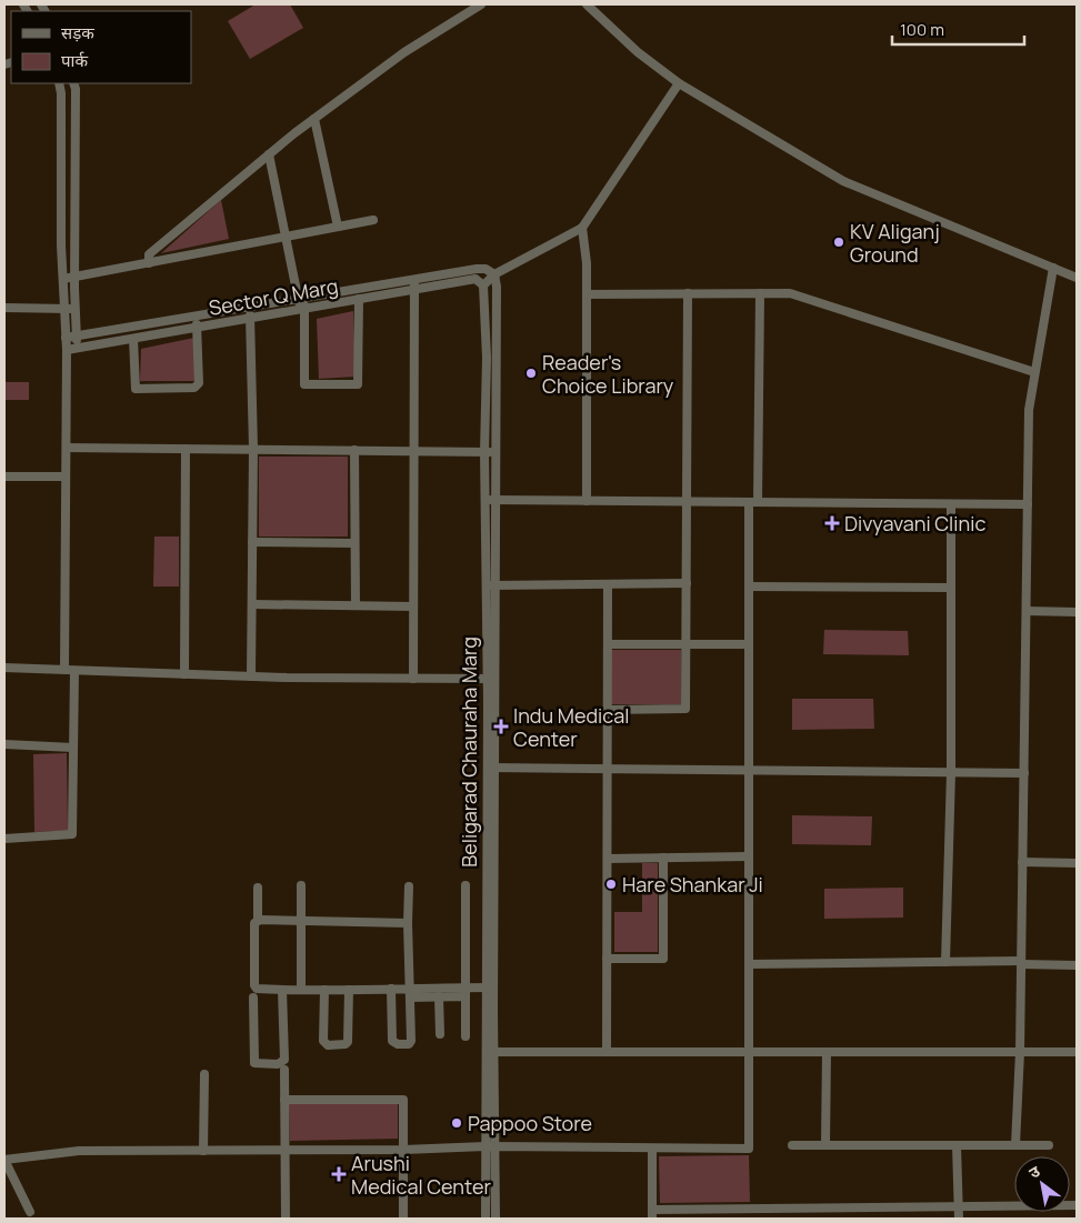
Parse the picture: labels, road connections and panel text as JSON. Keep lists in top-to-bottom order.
{
  "streets": {
    "street": ["Sector Q Marg", "Beligarad Chauraha Marg"]
  },
  "crossings": [
    ["Sector Q Marg", "Beligarad Chauraha Marg"]
  ],
  "places": {
    "other": [
      "KV Aliganj Ground",
      "Reader's Choice Library",
      "Hare Shankar Ji",
      "Pappoo Store"
    ],
    "health": ["Divyavani Clinic", "Indu Medical Center", "Arushi Medical Center"]
  },
  "legend": ["सड़क", "पार्क"],
  "scale_bar": "100 m",
  "north": "top left"
}
